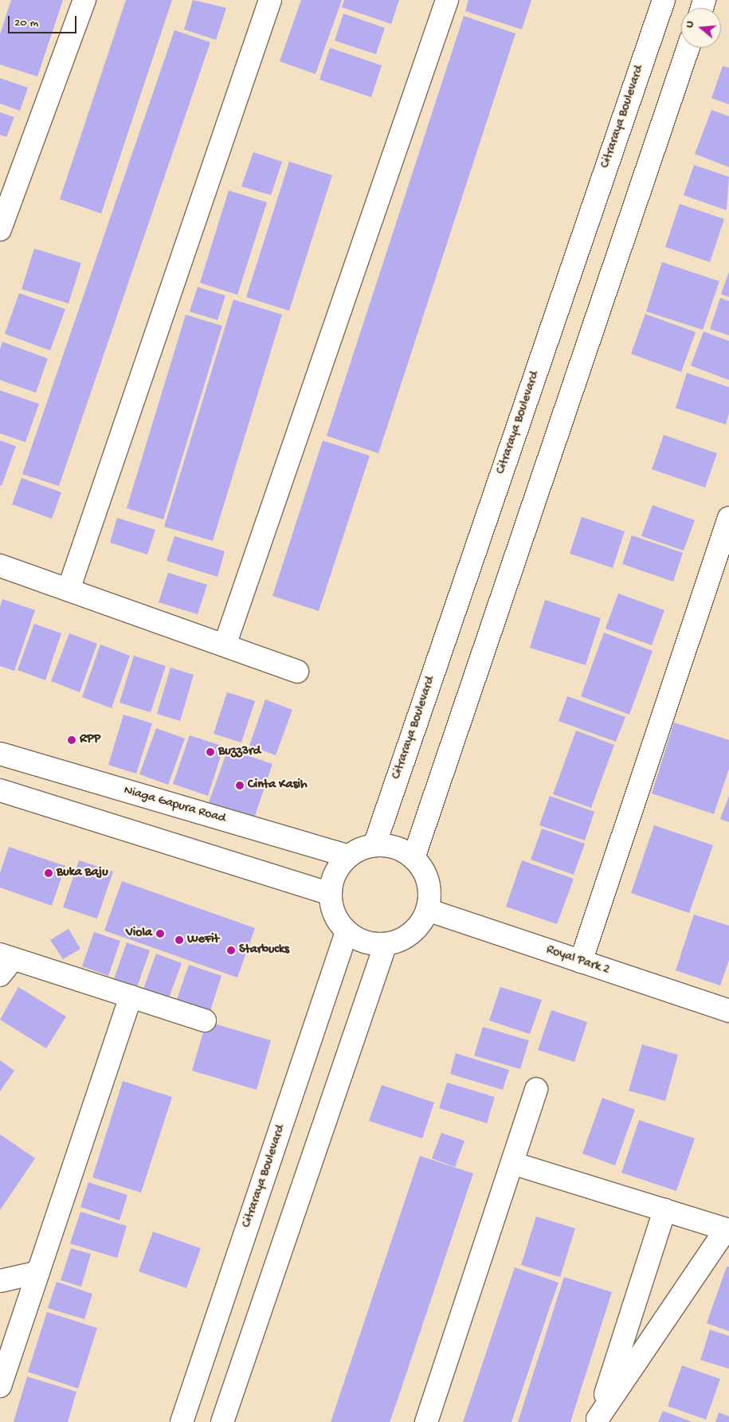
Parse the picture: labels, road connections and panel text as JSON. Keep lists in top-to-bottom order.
{
  "streets": {
    "street": ["Citraraya Boulevard", "Niaga Gapura Road", "Royal Park 2"]
  },
  "crossings": [
    ["Citraraya Boulevard", "Niaga Gapura Road"],
    ["Citraraya Boulevard", "Royal Park 2"],
    ["Niaga Gapura Road", "Royal Park 2"]
  ],
  "places": [
    "RPP",
    "Buzz3rd",
    "Cinta Kasih",
    "Buka Baju",
    "Viola",
    "WeFit",
    "Starbucks"
  ],
  "scale_bar": "20 m",
  "north": "left"
}
